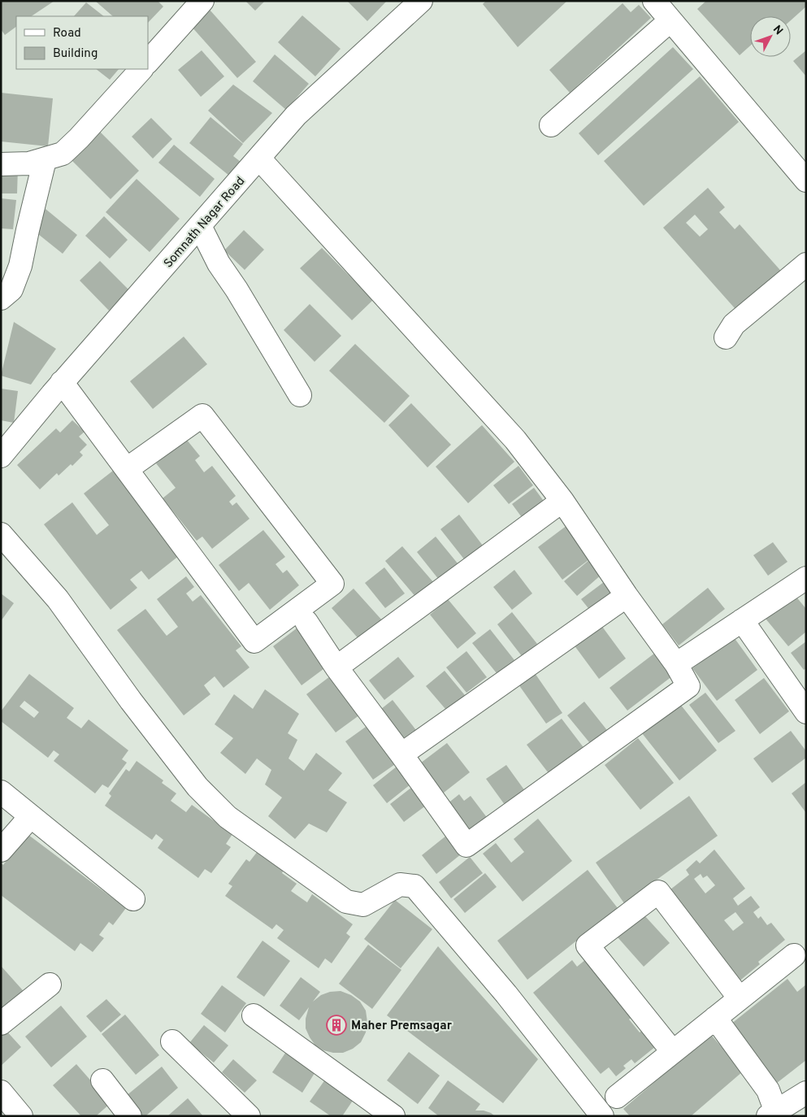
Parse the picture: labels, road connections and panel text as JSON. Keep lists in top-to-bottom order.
{
  "streets": {
    "street": ["Somnath Nagar Road"]
  },
  "places": {
    "building": ["Maher Premsagar"]
  },
  "legend": ["Road", "Building"],
  "north": "top right"
}
